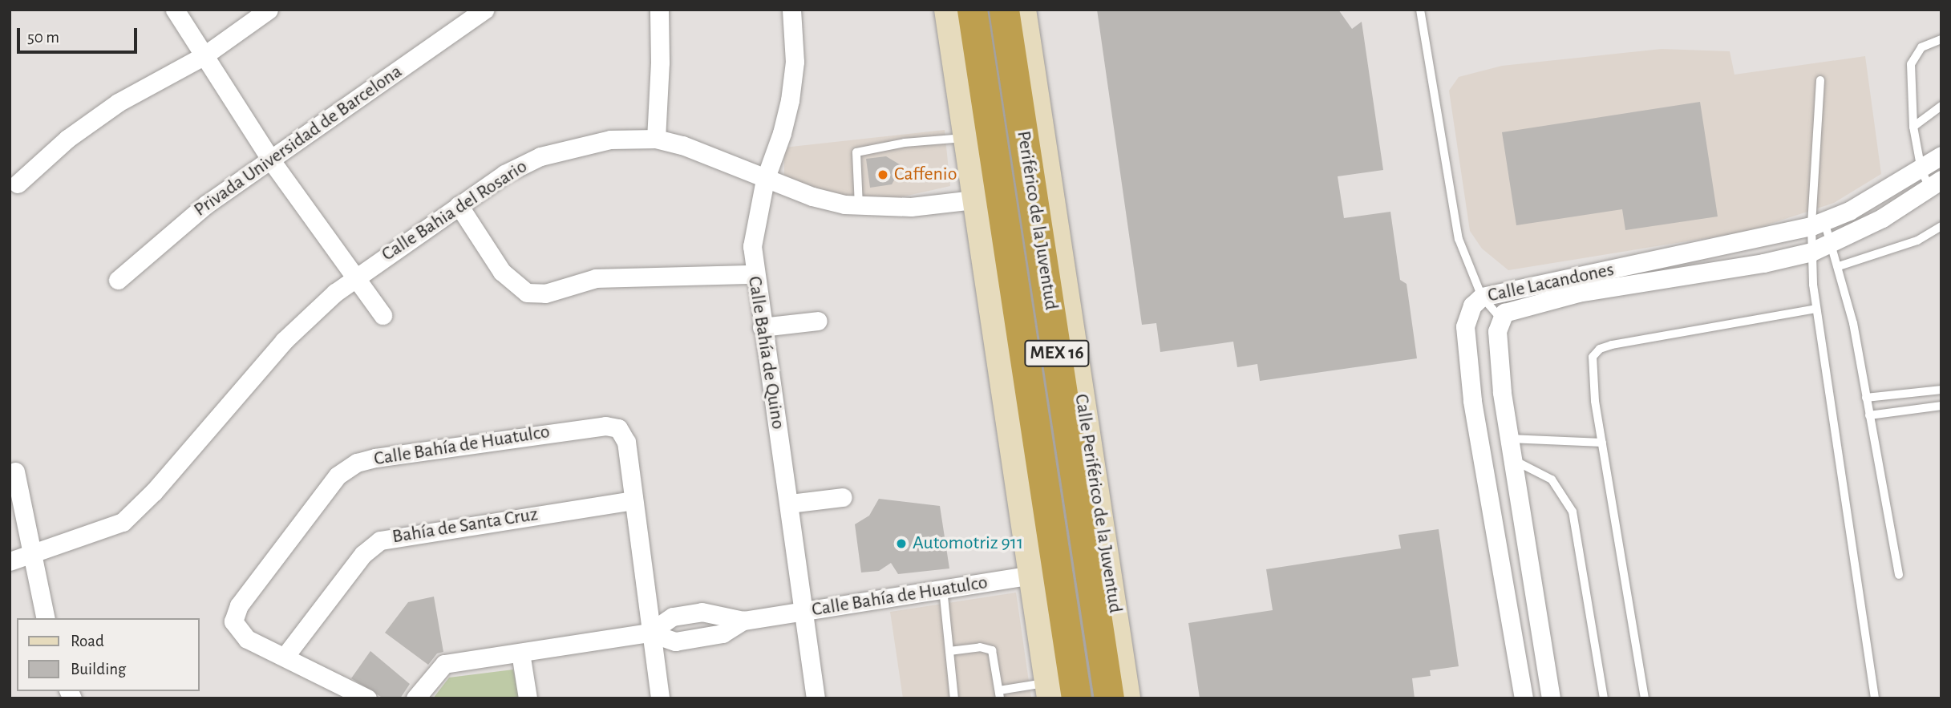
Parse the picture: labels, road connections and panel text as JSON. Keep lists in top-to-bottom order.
{
  "streets": {
    "highway": ["Periférico de la Juventud", "MEX 16"],
    "main road": ["Calle Periférico de la Juventud"],
    "street": [
      "Privada Universidad de Barcelona",
      "Calle Bahia del Rosario",
      "Calle Lacandones",
      "Calle Bahía de Quino",
      "Calle Bahía de Huatulco",
      "Bahía de Santa Cruz"
    ]
  },
  "crossings": [
    ["Calle Bahia del Rosario", "Periférico de la Juventud"],
    ["Calle Bahia del Rosario", "Calle Bahía de Quino"],
    ["Periférico de la Juventud", "Calle Bahía de Huatulco"],
    ["Calle Bahía de Quino", "Calle Bahía de Huatulco"],
    ["Calle Bahía de Huatulco", "Bahía de Santa Cruz"]
  ],
  "places": ["Caffenio", "Automotriz 911"],
  "legend": ["Road", "Building"],
  "scale_bar": "50 m"
}
